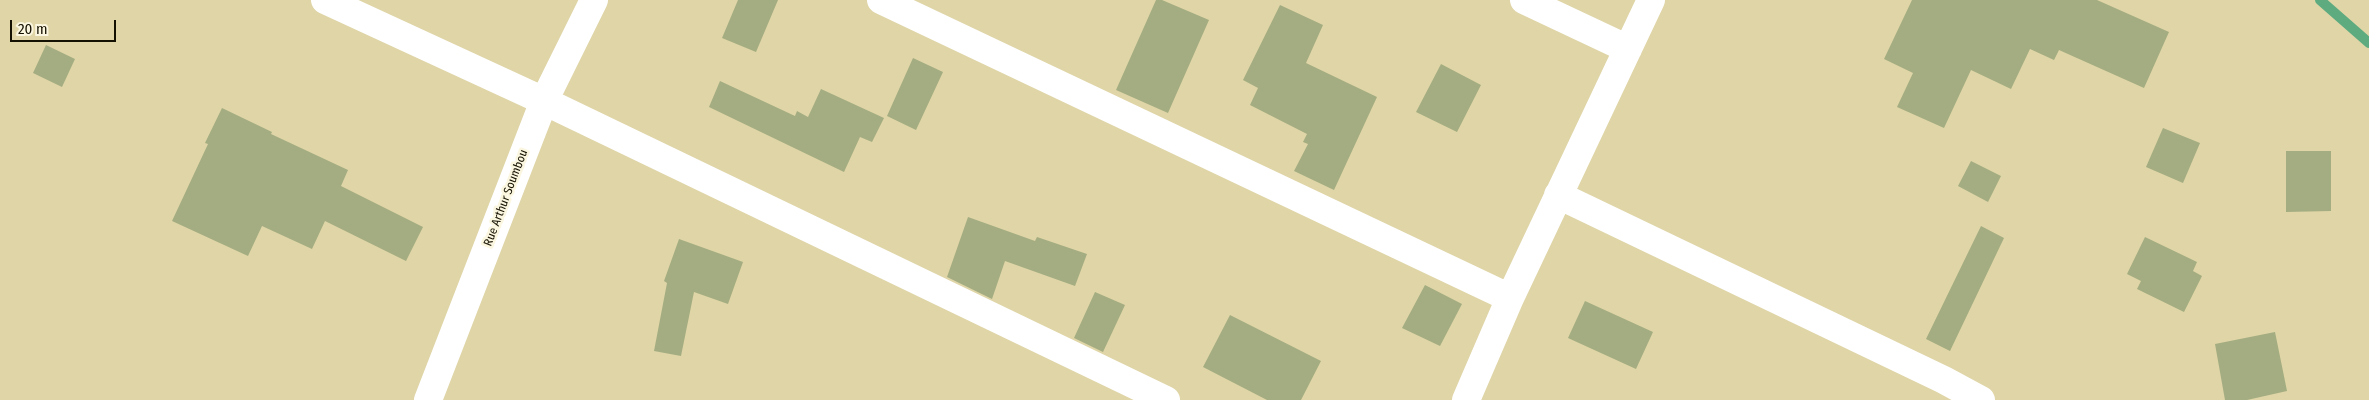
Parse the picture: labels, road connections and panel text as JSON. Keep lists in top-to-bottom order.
{
  "streets": {
    "street": ["Rue Arthur Soumbou"]
  },
  "scale_bar": "20 m"
}
